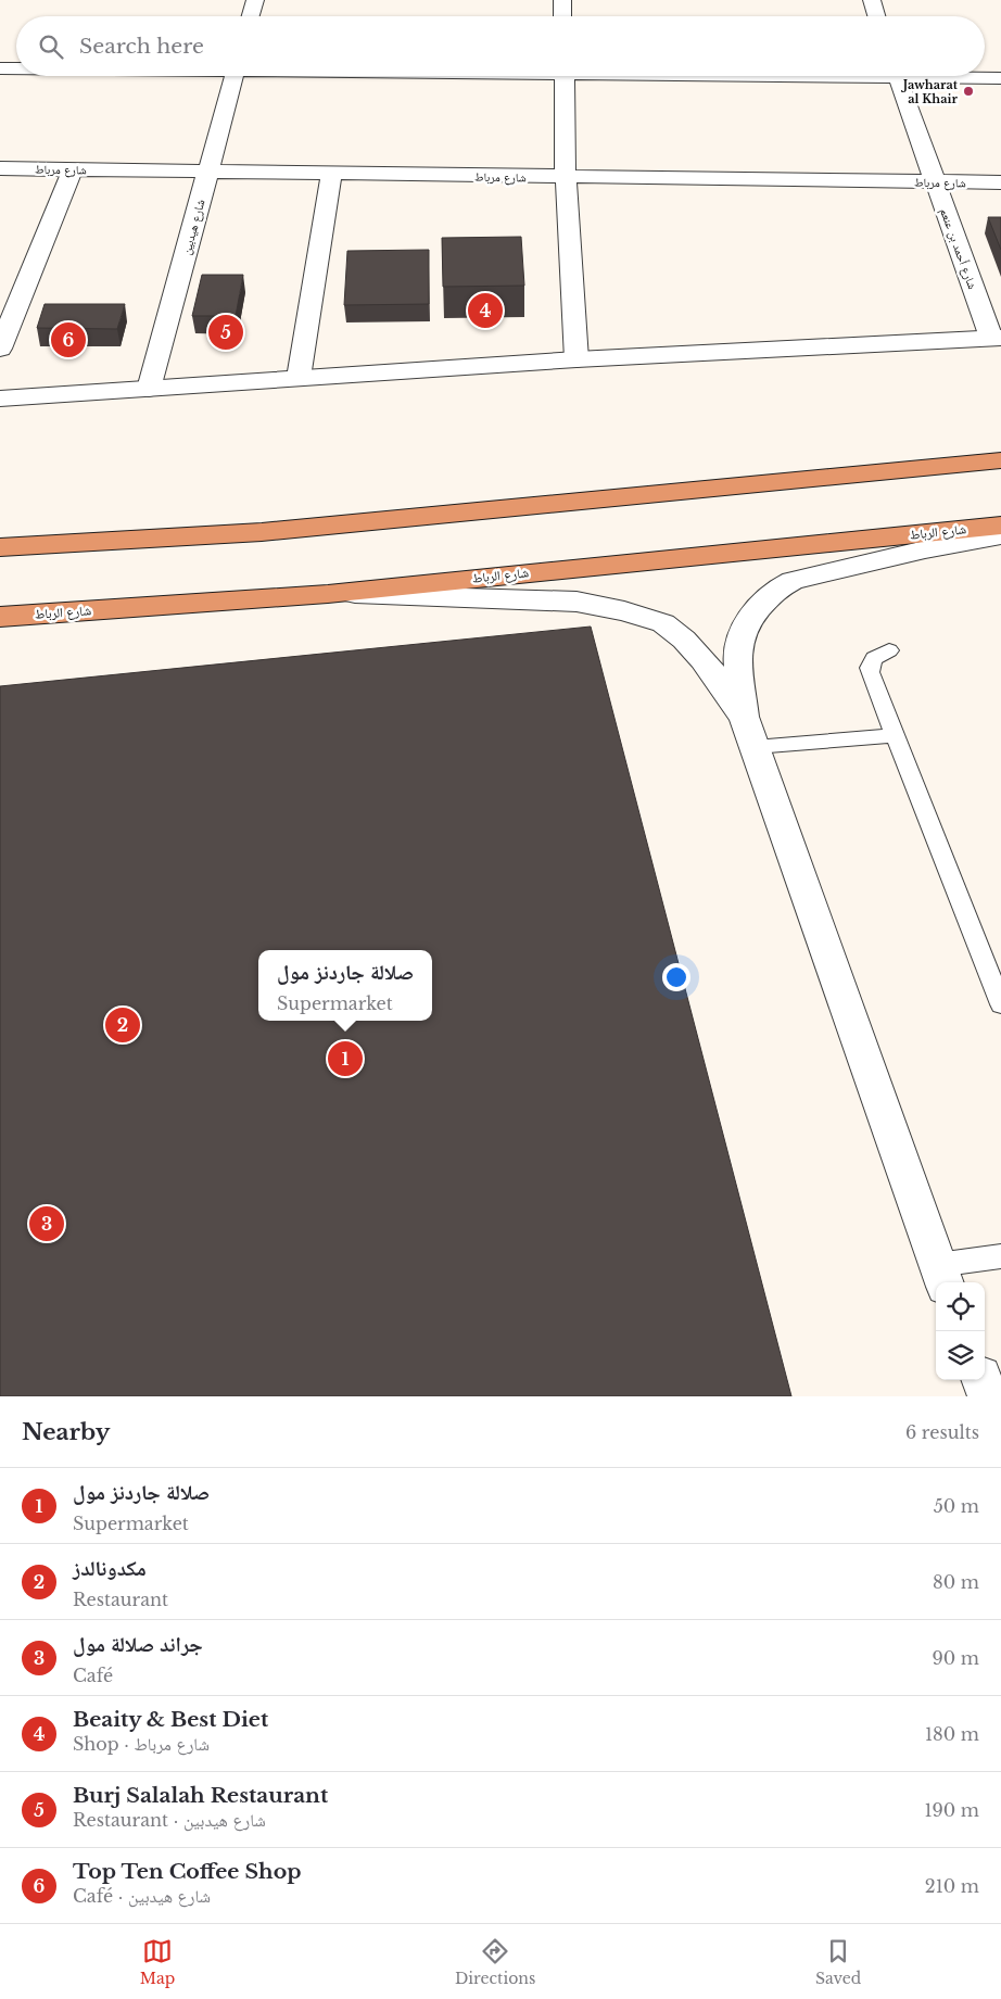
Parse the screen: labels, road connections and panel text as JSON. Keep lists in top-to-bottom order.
{
  "streets": {
    "highway": ["شارع الرباط"],
    "street": ["شارع مرباط", "شارع هيدبين", "شارع أحمد بن عنعم"]
  },
  "crossings": [
    ["شارع مرباط", "شارع هيدبين"],
    ["شارع مرباط", "شارع أحمد بن عنعم"]
  ],
  "places": ["Jawharat al Khair"],
  "page": {
    "search": "Search here",
    "pins": [
      "4",
      "5",
      "6",
      "2",
      "1",
      "3"
    ],
    "popup": ["صلالة جاردنز مول", "Supermarket"],
    "heading": ["Nearby", "6 results"],
    "list": [
      {
        "mark": "1",
        "name": "صلالة جاردنز مول",
        "note": "Supermarket",
        "value": "50 m"
      },
      {
        "mark": "2",
        "name": "مكدونالدز",
        "note": "Restaurant",
        "value": "80 m"
      },
      {
        "mark": "3",
        "name": "جراند صلالة مول",
        "note": "Café",
        "value": "90 m"
      },
      {
        "mark": "4",
        "name": "Beaity & Best Diet",
        "note": "Shop · شارع مرباط",
        "value": "180 m"
      },
      {
        "mark": "5",
        "name": "Burj Salalah Restaurant",
        "note": "Restaurant · شارع هيدبين",
        "value": "190 m"
      },
      {
        "mark": "6",
        "name": "Top Ten Coffee Shop",
        "note": "Café · شارع هيدبين",
        "value": "210 m"
      }
    ],
    "nav": ["Map", "Directions", "Saved"]
  }
}
